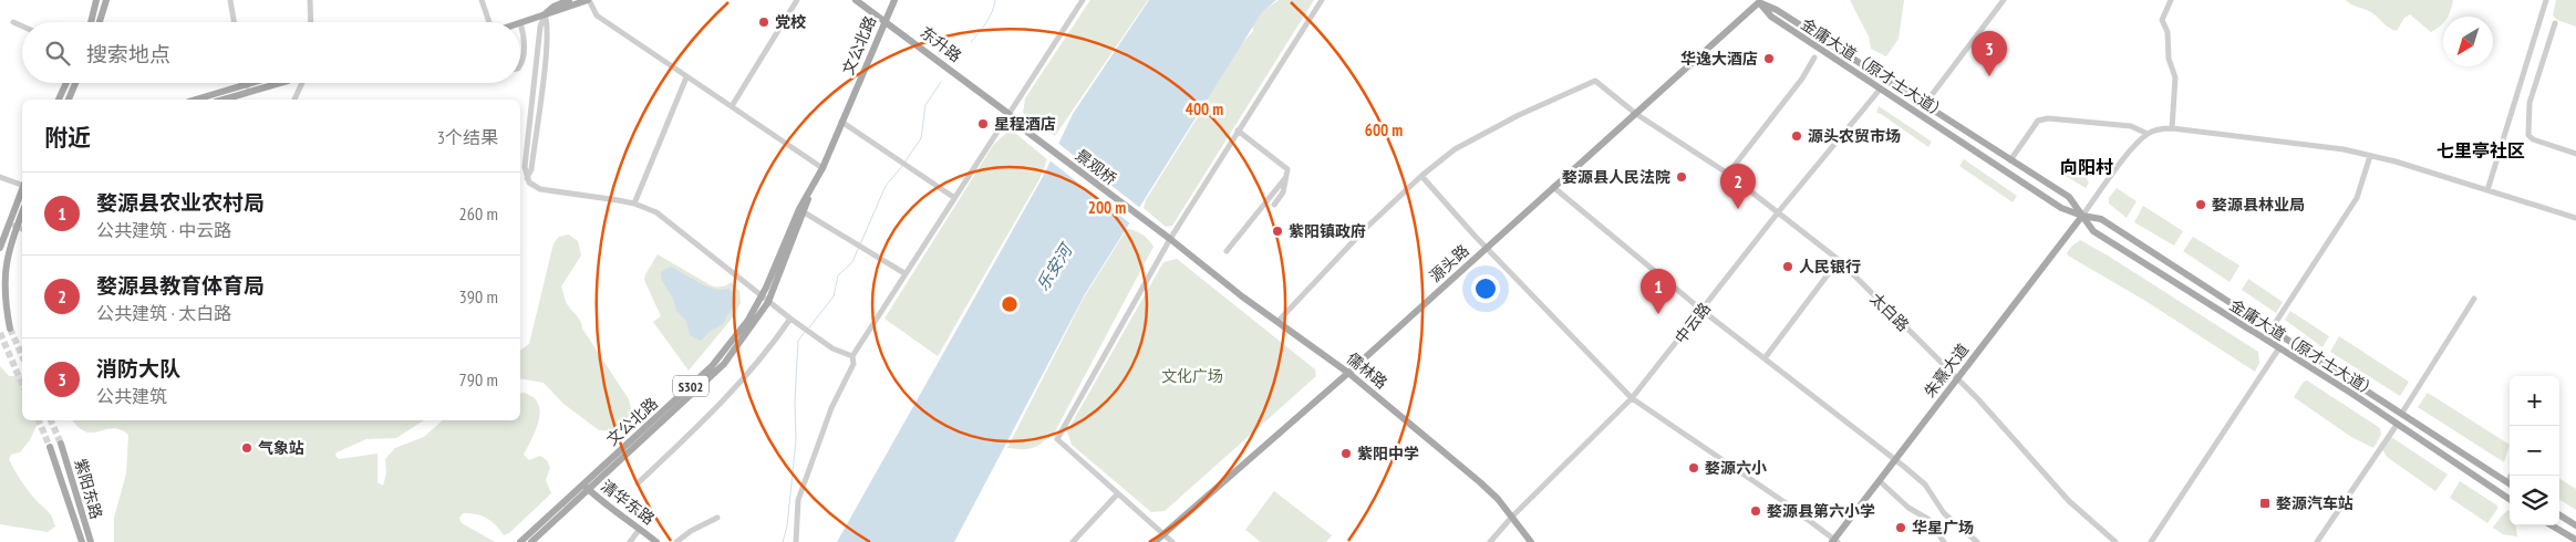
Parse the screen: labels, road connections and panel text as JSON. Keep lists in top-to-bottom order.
{
  "streets": {
    "main road": [
      "东升路",
      "文公北路",
      "金庸大道（原才士大道）",
      "景观桥",
      "源头路",
      "儒林路",
      "朱熹大道",
      "S302",
      "紫阳东路",
      "清华东路"
    ],
    "street": ["太白路", "中云路"]
  },
  "crossings": [
    ["东升路", "文公北路"],
    ["东升路", "景观桥"],
    ["文公北路", "清华东路"],
    ["金庸大道（原才士大道）", "源头路"],
    ["金庸大道（原才士大道）", "中云路"],
    ["金庸大道（原才士大道）", "朱熹大道"],
    ["景观桥", "儒林路"],
    ["源头路", "太白路"],
    ["源头路", "儒林路"],
    ["太白路", "中云路"],
    ["太白路", "朱熹大道"],
    ["中云路", "儒林路"]
  ],
  "districts": ["七里亭社区", "向阳村"],
  "water": ["乐安河"],
  "parks": ["文化广场"],
  "places": {
    "other": [
      "党校",
      "华逸大酒店",
      "星程酒店",
      "源头农贸市场",
      "婺源县人民法院",
      "婺源县林业局",
      "紫阳镇政府",
      "人民银行",
      "气象站",
      "紫阳中学",
      "婺源六小",
      "婺源县第六小学",
      "华星广场"
    ],
    "transit": ["婺源汽车站"]
  },
  "north": "bottom left",
  "page": {
    "search": "搜索地点",
    "pins": ["3", "2", "1"],
    "heading": ["附近", "3个结果"],
    "list": [
      {
        "mark": "1",
        "name": "婺源县农业农村局",
        "note": "公共建筑 · 中云路",
        "value": "260 m"
      },
      {
        "mark": "2",
        "name": "婺源县教育体育局",
        "note": "公共建筑 · 太白路",
        "value": "390 m"
      },
      {
        "mark": "3",
        "name": "消防大队",
        "note": "公共建筑",
        "value": "790 m"
      }
    ],
    "map_buttons": ["+", "−"]
  },
  "rings": ["400 m", "600 m", "200 m"]
}
